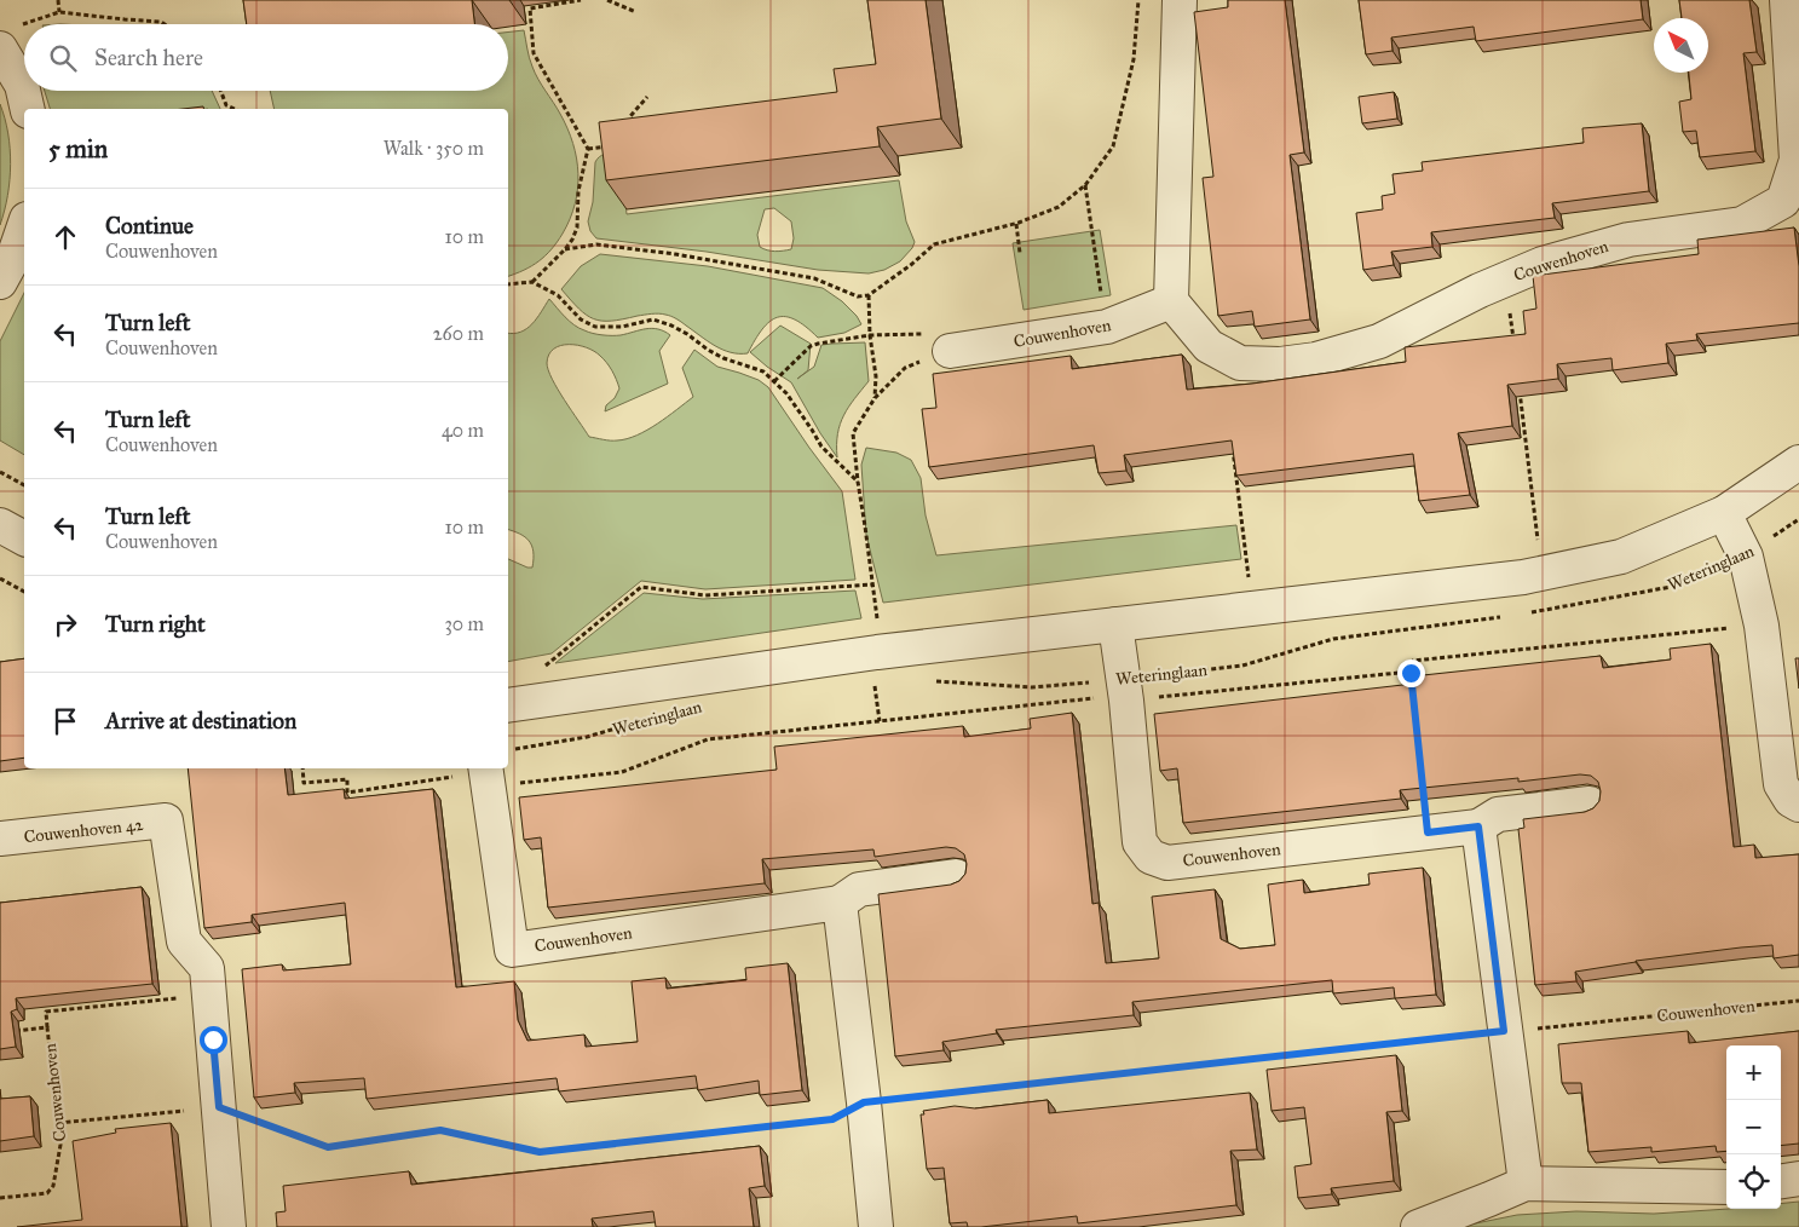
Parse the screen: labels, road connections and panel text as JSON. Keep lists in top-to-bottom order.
{
  "streets": {
    "street": ["Couwenhoven", "Weteringlaan", "Couwenhoven 42"]
  },
  "crossings": [
    ["Couwenhoven", "Weteringlaan"]
  ],
  "north": "top left",
  "page": {
    "search": "Search here",
    "heading": ["5 min", "Walk · 350 m"],
    "list": [
      ["Continue", "Couwenhoven", "10 m"],
      ["Turn left", "Couwenhoven", "260 m"],
      ["Turn left", "Couwenhoven", "40 m"],
      ["Turn left", "Couwenhoven", "10 m"],
      ["Turn right", "30 m"],
      "Arrive at destination"
    ],
    "map_buttons": ["+", "−"]
  }
}
